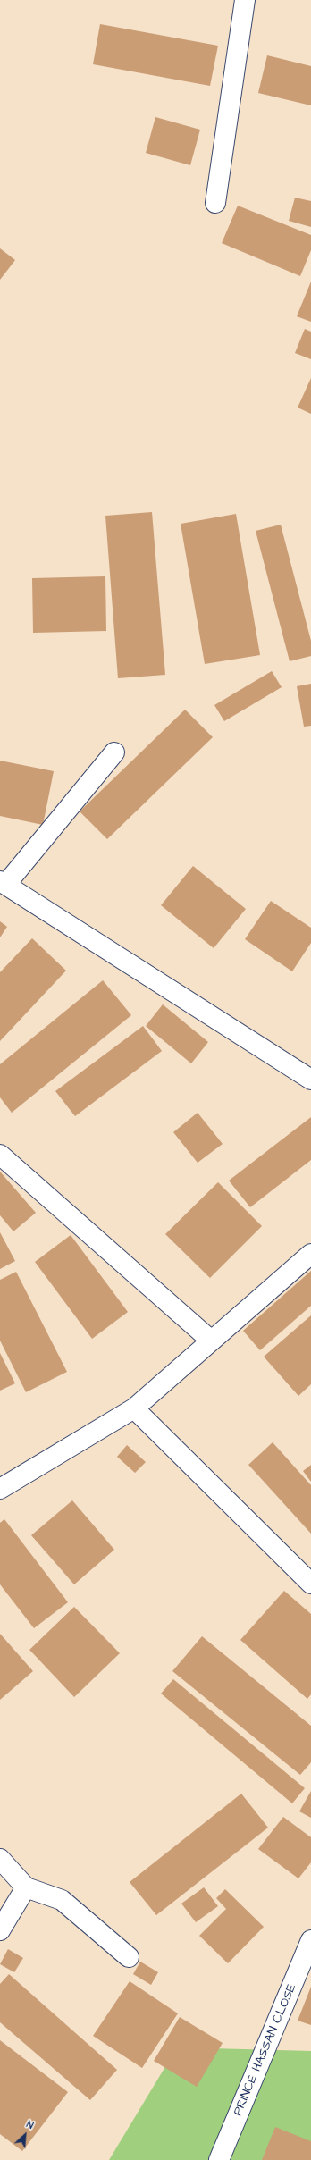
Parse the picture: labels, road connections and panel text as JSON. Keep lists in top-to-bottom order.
{
  "streets": {
    "street": ["PRINCE HASSAN CLOSE"]
  },
  "north": "top right"
}
